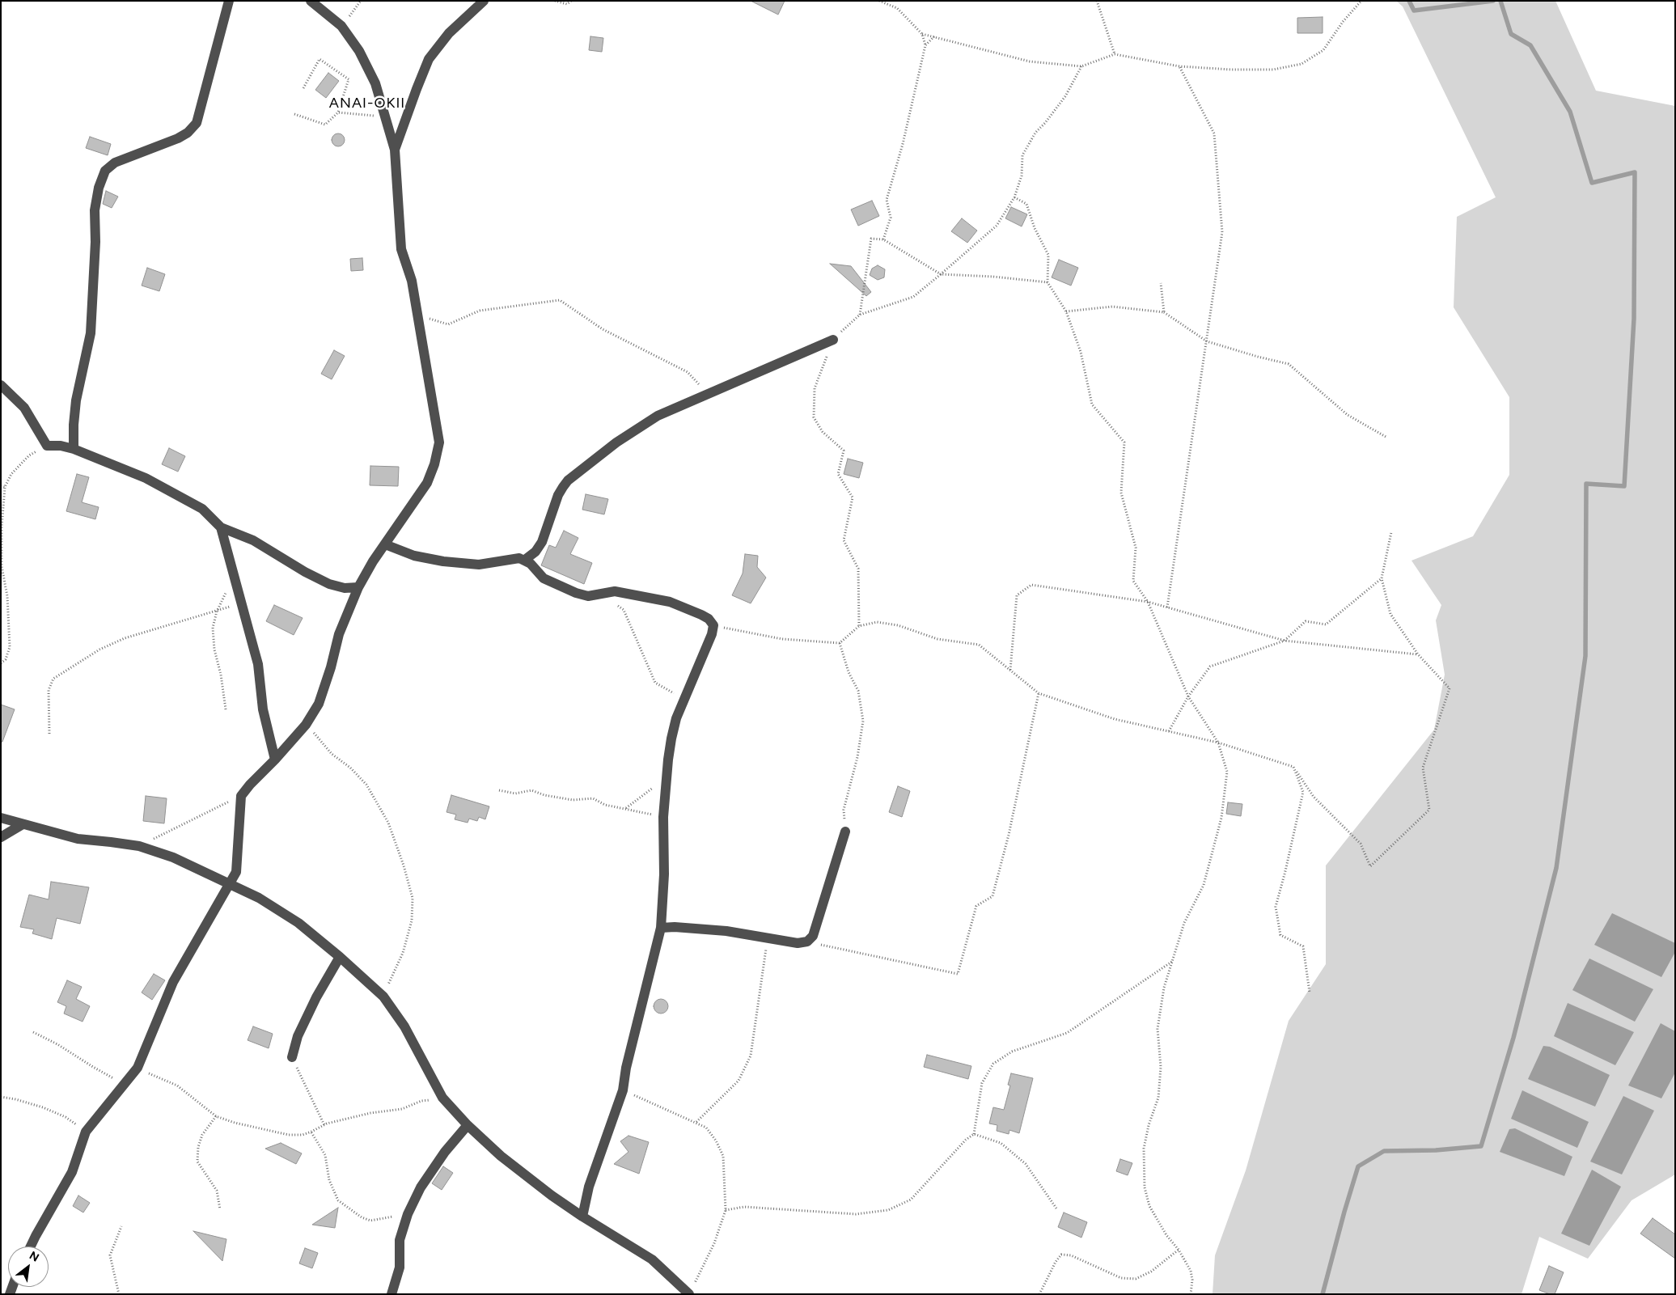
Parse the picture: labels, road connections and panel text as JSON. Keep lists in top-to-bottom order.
{
  "districts": ["ANAI-OKII"],
  "north": "top right"
}
